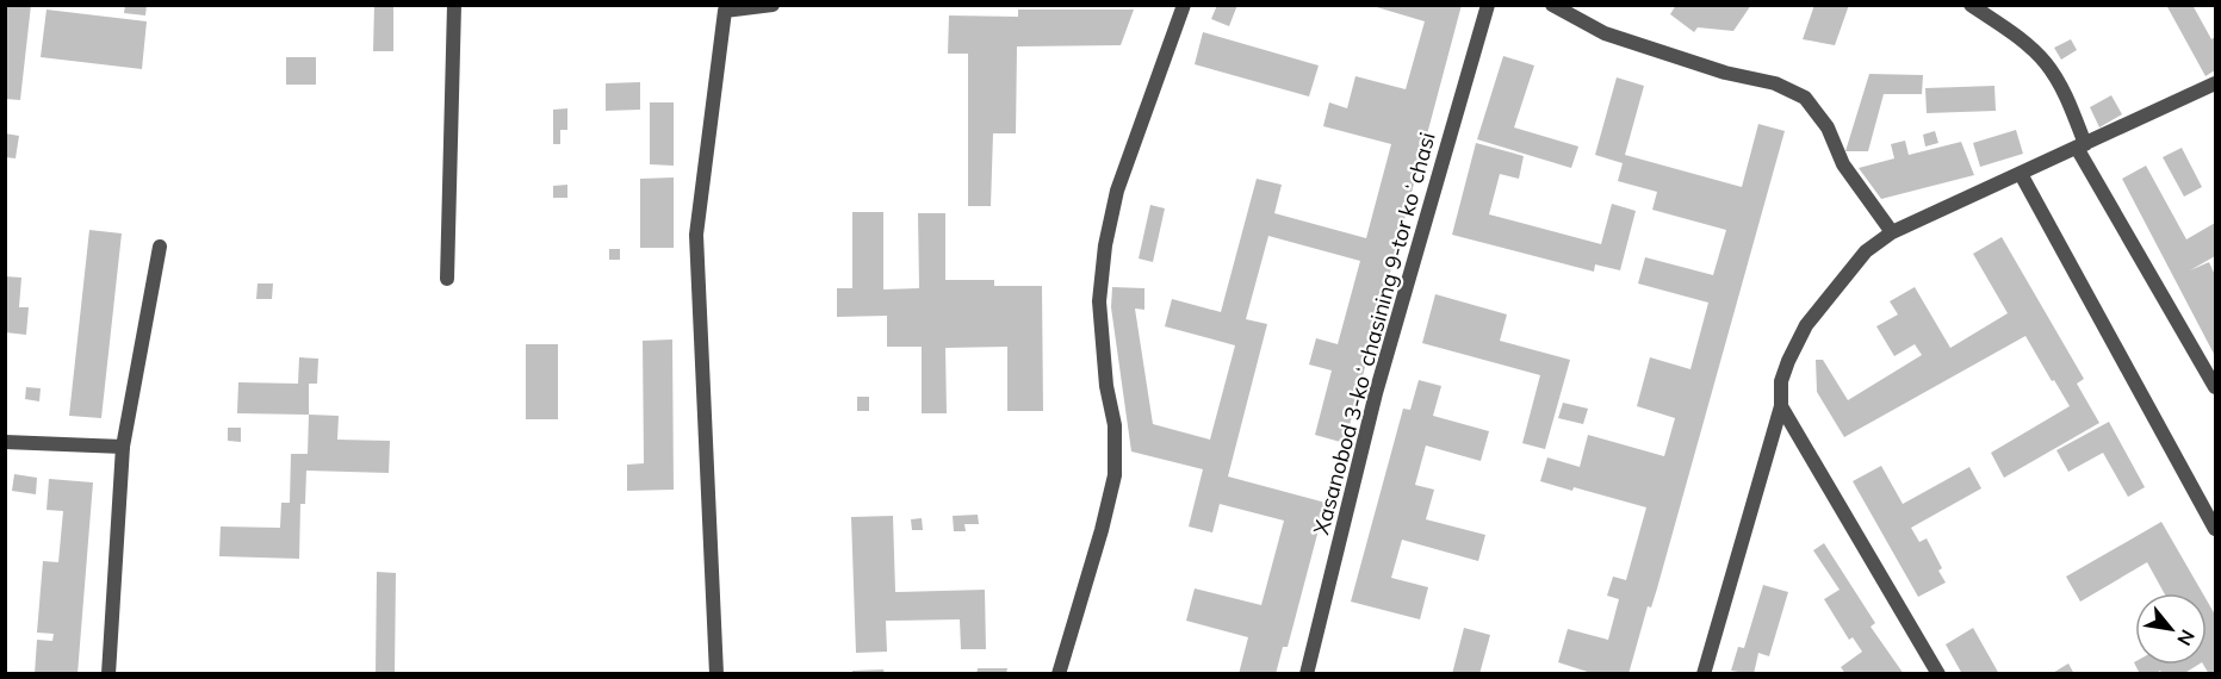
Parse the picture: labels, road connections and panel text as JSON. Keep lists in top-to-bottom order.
{
  "streets": {
    "street": ["Xasanobod 3-koʻchasining 9-tor koʻchasi"]
  },
  "north": "bottom right"
}
